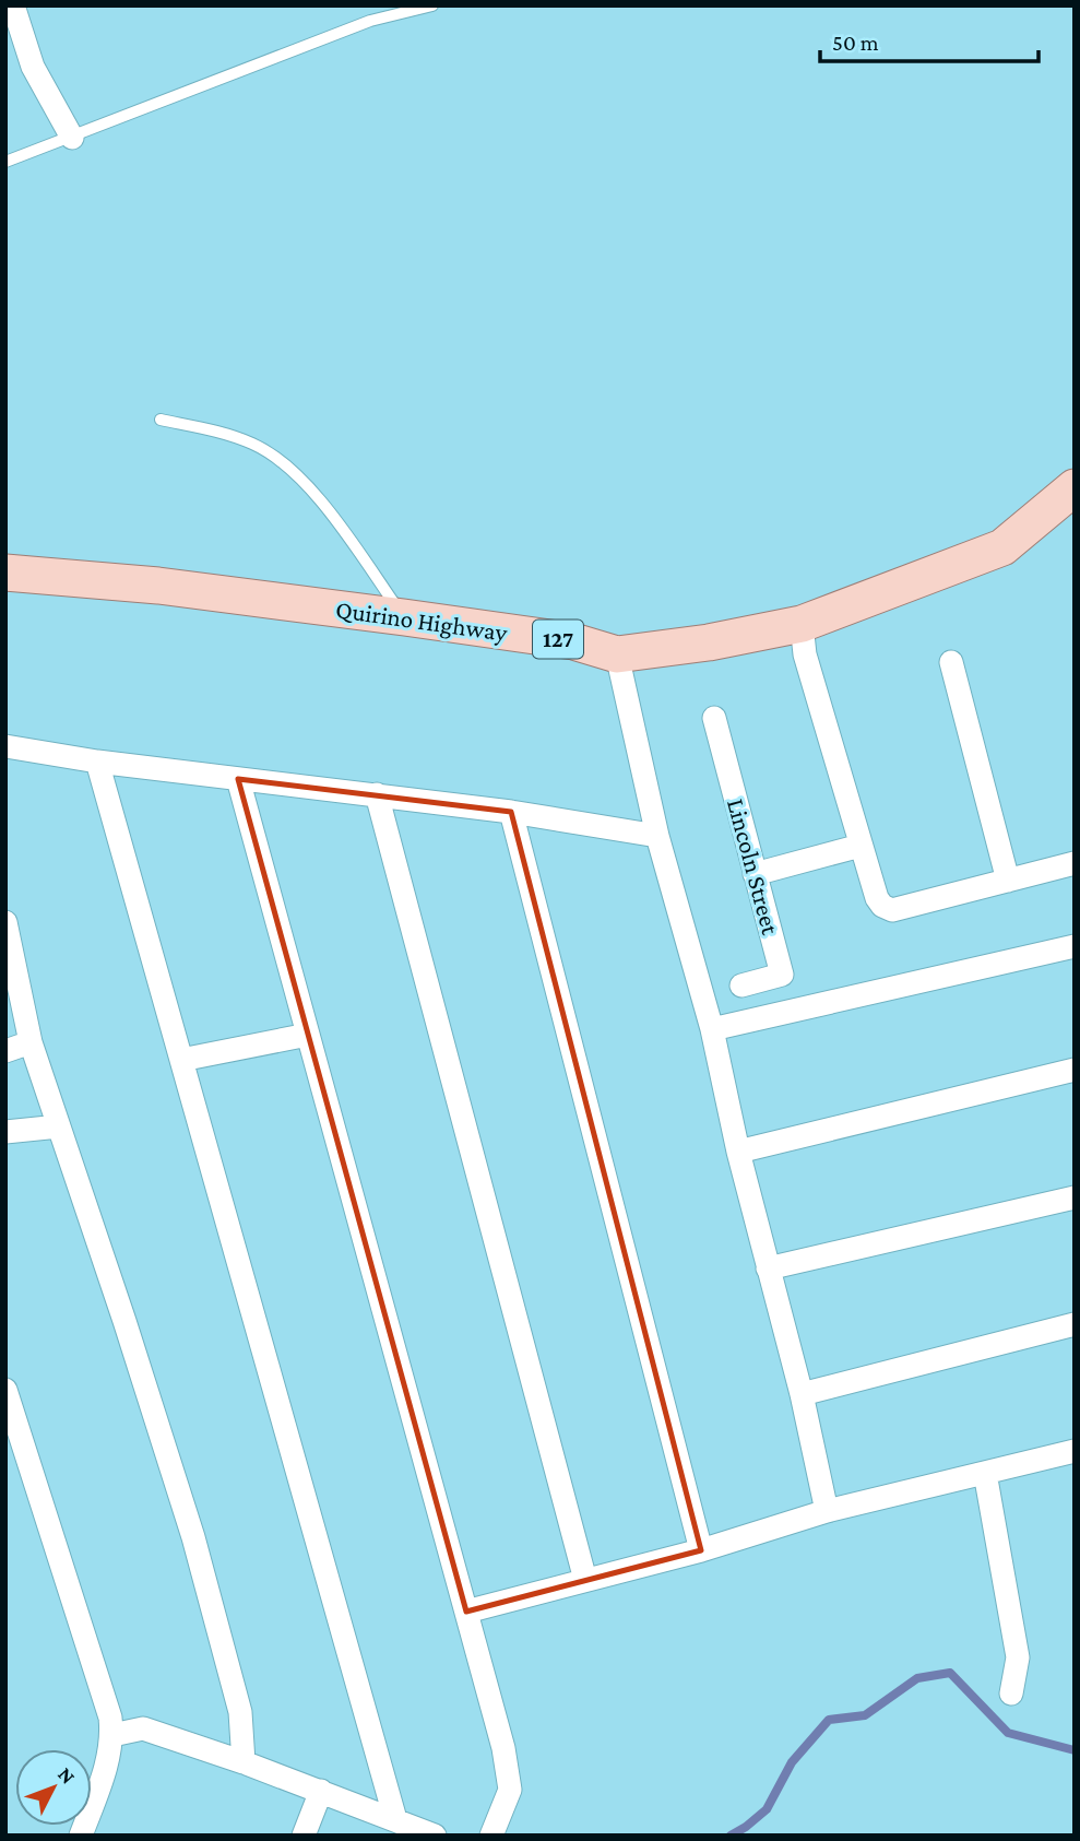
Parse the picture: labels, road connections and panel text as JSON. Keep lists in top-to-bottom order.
{
  "streets": {
    "main road": ["Quirino Highway", "127"],
    "street": ["Lincoln Street"]
  },
  "scale_bar": "50 m",
  "north": "top right"
}
